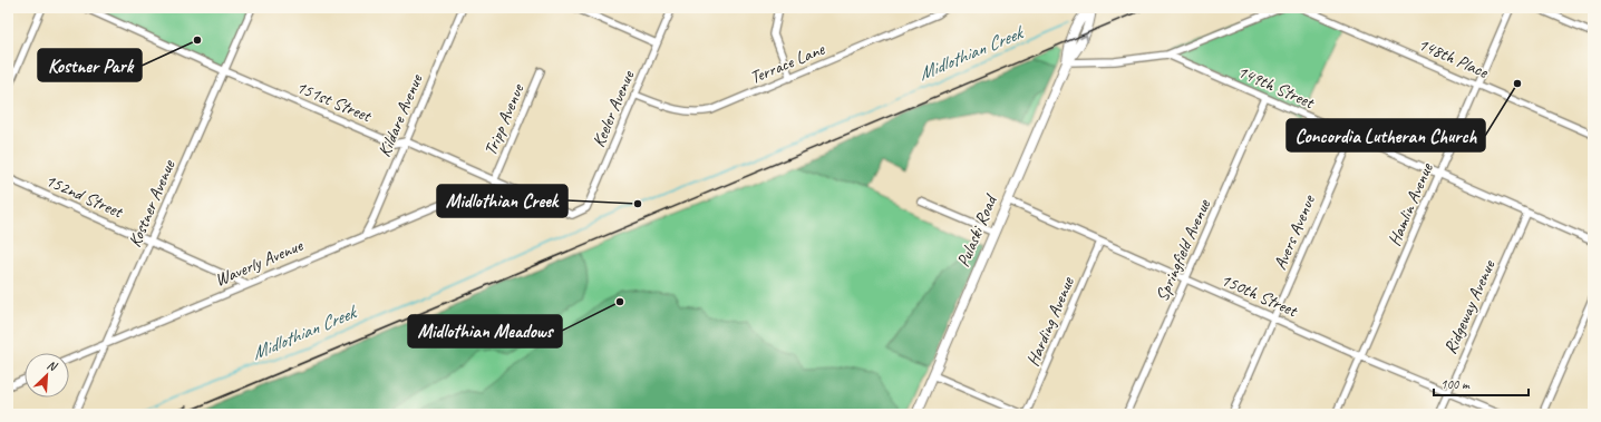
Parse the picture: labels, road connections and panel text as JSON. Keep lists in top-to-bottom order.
{
  "streets": {
    "main road": ["Pulaski Road"],
    "street": [
      "148th Place",
      "Terrace Lane",
      "149th Street",
      "151st Street",
      "Keeler Avenue",
      "Kildare Avenue",
      "Tripp Avenue",
      "152nd Street",
      "Kostner Avenue",
      "Hamlin Avenue",
      "Avers Avenue",
      "Springfield Avenue",
      "Waverly Avenue",
      "150th Street",
      "Ridgeway Avenue",
      "Harding Avenue"
    ]
  },
  "crossings": [
    ["148th Place", "Hamlin Avenue"],
    ["Terrace Lane", "Keeler Avenue"],
    ["149th Street", "Hamlin Avenue"],
    ["149th Street", "Avers Avenue"],
    ["149th Street", "Springfield Avenue"],
    ["149th Street", "Ridgeway Avenue"],
    ["151st Street", "Keeler Avenue"],
    ["151st Street", "Kildare Avenue"],
    ["151st Street", "Tripp Avenue"],
    ["151st Street", "Kostner Avenue"],
    ["Kildare Avenue", "Waverly Avenue"],
    ["152nd Street", "Kostner Avenue"],
    ["152nd Street", "Waverly Avenue"],
    ["Kostner Avenue", "Waverly Avenue"],
    ["Hamlin Avenue", "150th Street"],
    ["Pulaski Road", "150th Street"],
    ["Avers Avenue", "150th Street"],
    ["Springfield Avenue", "150th Street"],
    ["150th Street", "Ridgeway Avenue"],
    ["150th Street", "Harding Avenue"]
  ],
  "water": ["Midlothian Creek"],
  "places": [
    "Kostner Park",
    "Concordia Lutheran Church",
    "Midlothian Creek",
    "Midlothian Meadows"
  ],
  "scale_bar": "100 m",
  "north": "top right"
}
